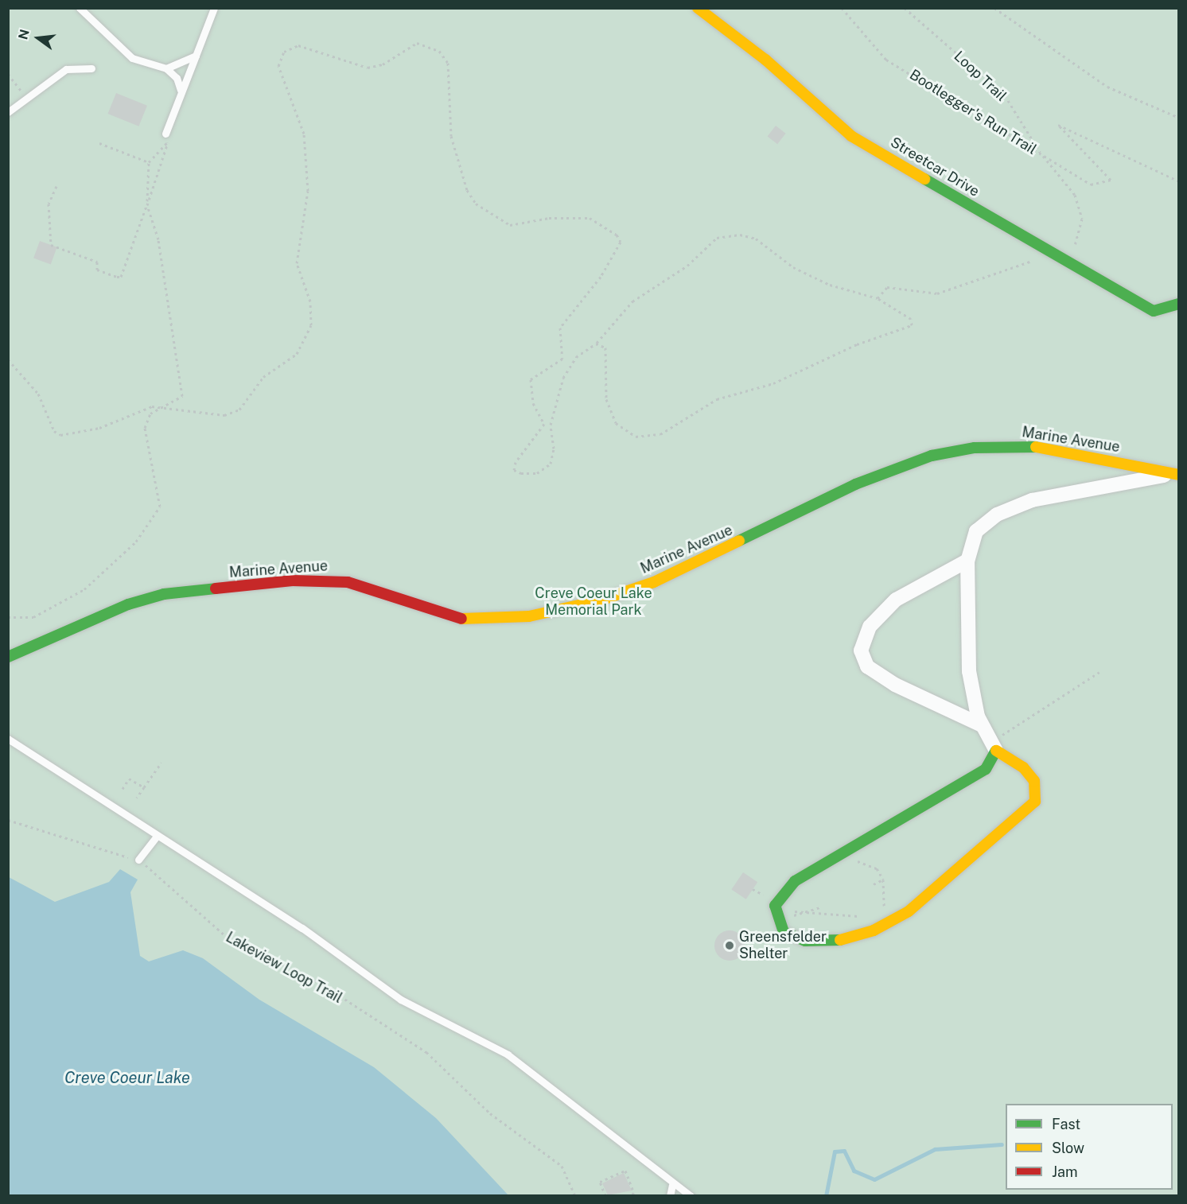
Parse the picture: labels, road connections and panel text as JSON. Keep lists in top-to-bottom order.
{
  "streets": {
    "street": ["Streetcar Drive", "Marine Avenue"],
    "path": ["Loop Trail", "Bootlegger's Run Trail", "Lakeview Loop Trail"]
  },
  "crossings": [
    ["Loop Trail", "Bootlegger's Run Trail"],
    ["Bootlegger's Run Trail", "Streetcar Drive"]
  ],
  "water": ["Creve Coeur Lake"],
  "parks": ["Creve Coeur Lake Memorial Park"],
  "places": ["Greensfelder Shelter"],
  "legend": ["Fast", "Slow", "Jam"],
  "north": "left"
}
